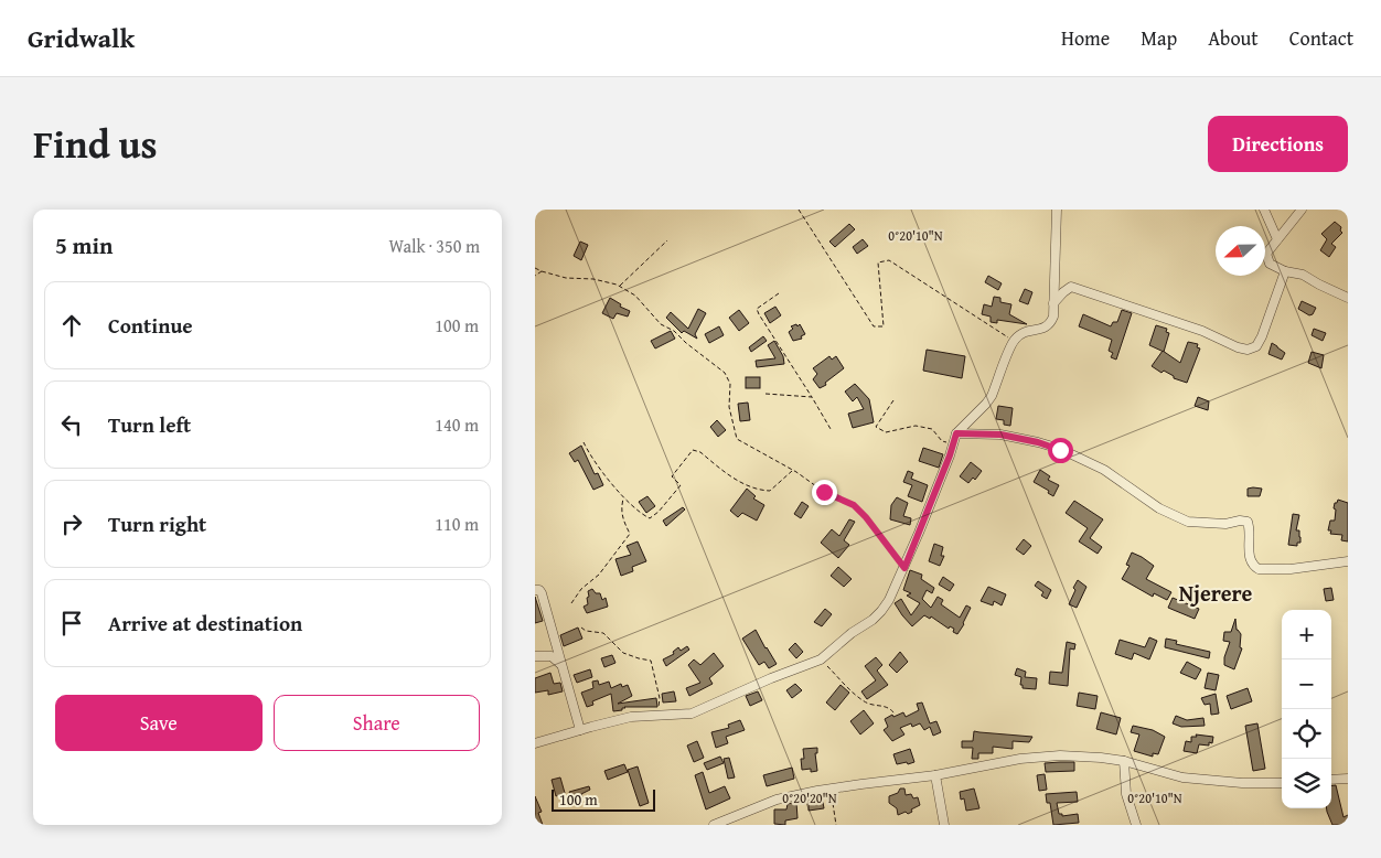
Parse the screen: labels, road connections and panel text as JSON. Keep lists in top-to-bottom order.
{
  "districts": ["Njerere"],
  "scale_bar": "100 m",
  "north": "left",
  "page": {
    "header": "Gridwalk",
    "nav": [
      "Home",
      "Map",
      "About",
      "Contact"
    ],
    "title": "Find us",
    "buttons": [
      "Directions",
      ["Save", "Share"]
    ],
    "heading": ["5 min", "Walk · 350 m"],
    "list": [
      ["Continue", "100 m"],
      ["Turn left", "140 m"],
      ["Turn right", "110 m"],
      "Arrive at destination"
    ],
    "map_buttons": ["+", "−"],
    "scale": "100 m"
  },
  "coordinates": ["0°20'10\"N", "0°20'20\"N"]
}
